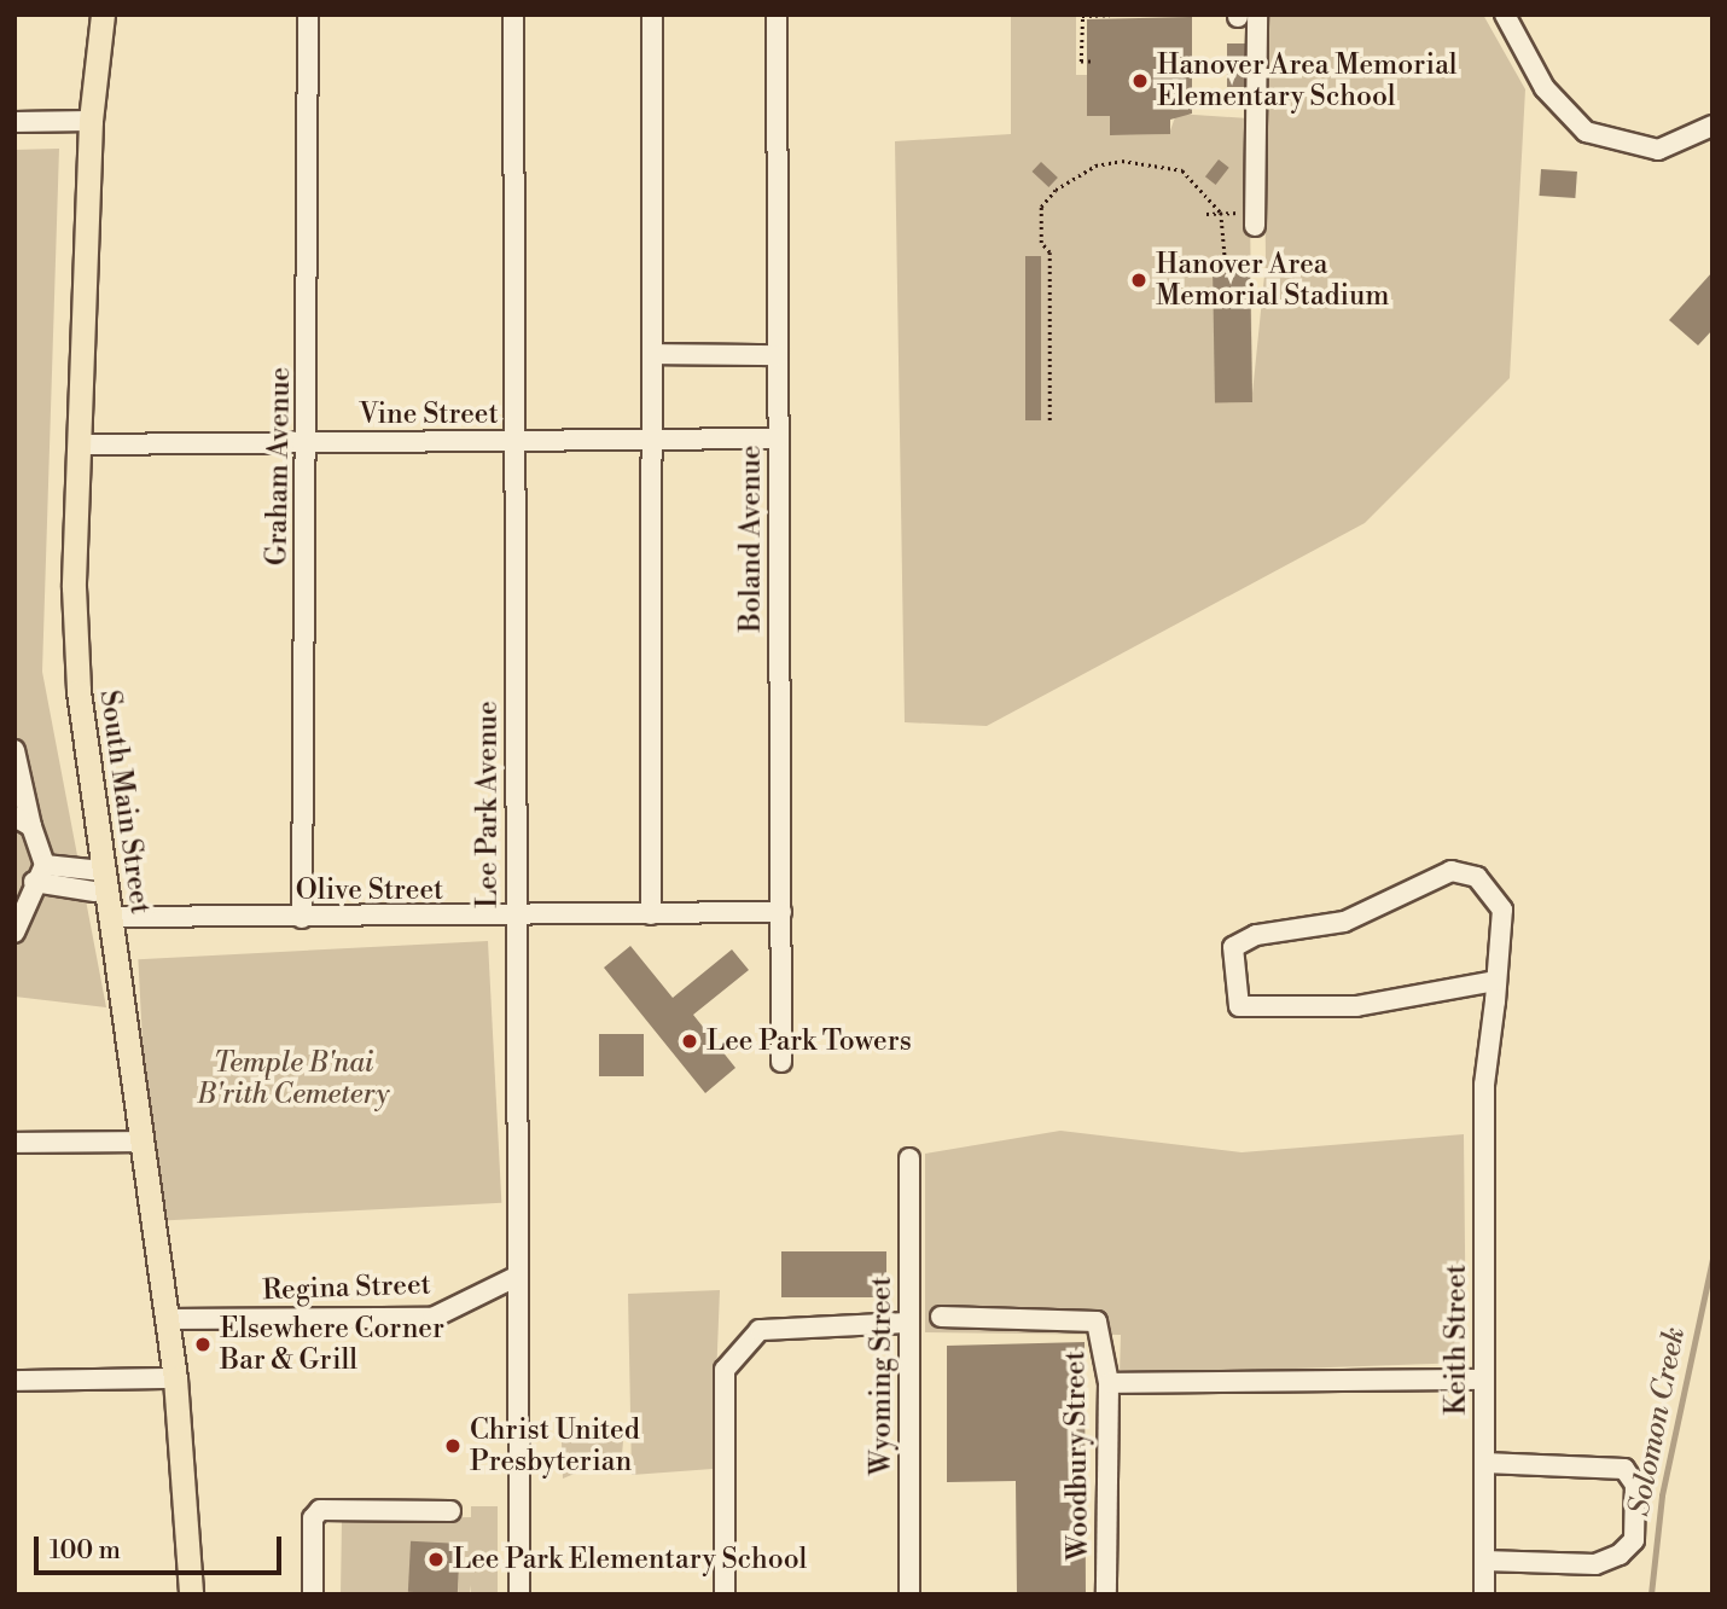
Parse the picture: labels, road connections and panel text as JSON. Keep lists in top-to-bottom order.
{
  "streets": {
    "main road": ["South Main Street"],
    "street": [
      "Vine Street",
      "Graham Avenue",
      "Boland Avenue",
      "Lee Park Avenue",
      "Olive Street",
      "Regina Street",
      "Keith Street",
      "Wyoming Street",
      "Woodbury Street"
    ]
  },
  "crossings": [
    ["Vine Street", "Graham Avenue"],
    ["Vine Street", "Boland Avenue"],
    ["Vine Street", "South Main Street"],
    ["Vine Street", "Lee Park Avenue"],
    ["Graham Avenue", "Olive Street"],
    ["Boland Avenue", "Olive Street"],
    ["South Main Street", "Olive Street"],
    ["South Main Street", "Regina Street"],
    ["Lee Park Avenue", "Olive Street"],
    ["Lee Park Avenue", "Regina Street"]
  ],
  "water": ["Solomon Creek"],
  "parks": ["Temple B'nai B'rith Cemetery"],
  "places": [
    "Hanover Area Memorial Elementary School",
    "Hanover Area Memorial Stadium",
    "Lee Park Towers",
    "Elsewhere Corner Bar & Grill",
    "Christ United Presbyterian",
    "Lee Park Elementary School"
  ],
  "scale_bar": "100 m"
}
